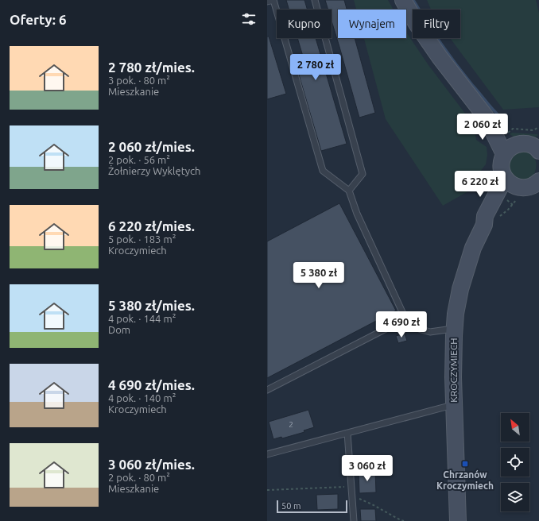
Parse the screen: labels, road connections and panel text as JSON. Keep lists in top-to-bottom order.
{
  "streets": {
    "main road": ["KROCZYMIECH"]
  },
  "places": {
    "transit": ["Chrzanów Kroczymiech"]
  },
  "house_numbers": ["2"],
  "scale_bar": "50 m",
  "north": "top left",
  "page": {
    "heading": "Oferty: 6",
    "chip": ["Kupno", "Wynajem", "Filtry"],
    "list": [
      {
        "name": "2 780 zł/mies.",
        "note": "3 pok. · 80 m² · Mieszkanie"
      },
      {
        "name": "2 060 zł/mies.",
        "note": "2 pok. · 56 m² · Żołnierzy Wyklętych"
      },
      {
        "name": "6 220 zł/mies.",
        "note": "5 pok. · 183 m² · Kroczymiech"
      },
      {
        "name": "5 380 zł/mies.",
        "note": "4 pok. · 144 m² · Dom"
      },
      {
        "name": "4 690 zł/mies.",
        "note": "4 pok. · 140 m² · Kroczymiech"
      },
      {
        "name": "3 060 zł/mies.",
        "note": "2 pok. · 80 m² · Mieszkanie"
      }
    ],
    "price": [
      "2 780 zł",
      "2 060 zł",
      "6 220 zł",
      "5 380 zł",
      "4 690 zł",
      "3 060 zł"
    ],
    "scale": "50 m"
  }
}
